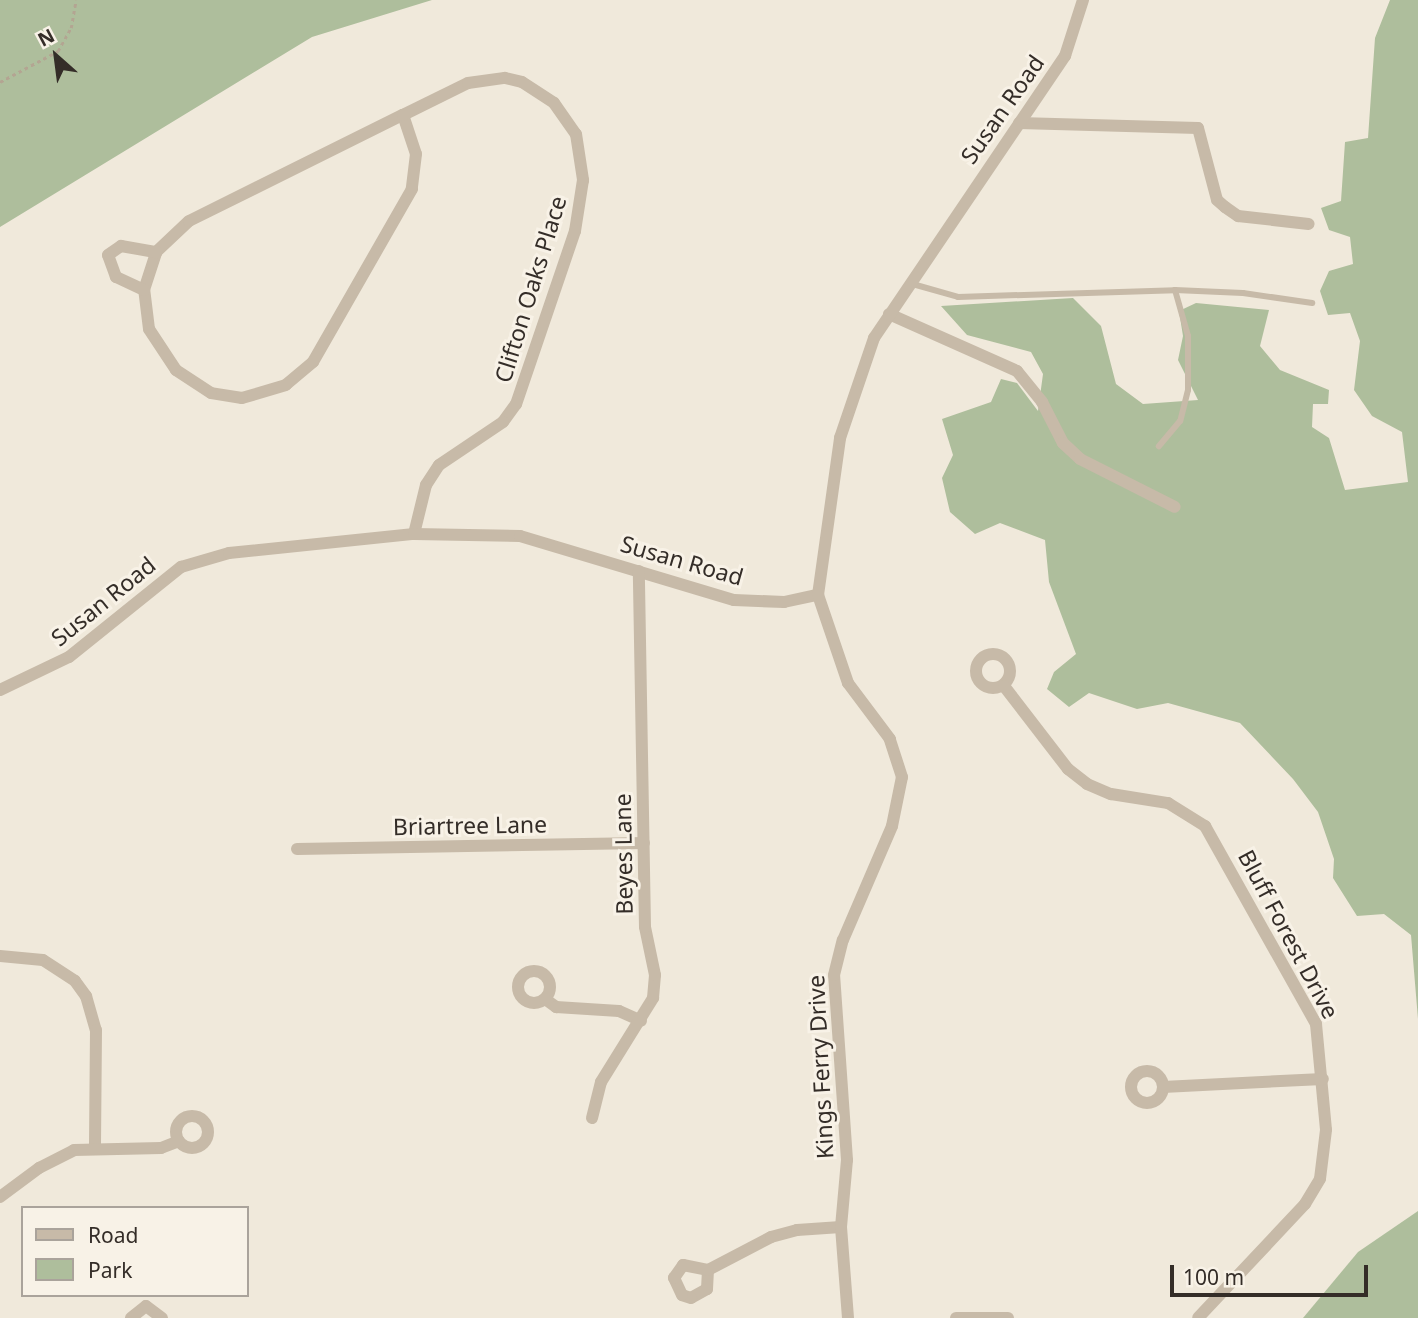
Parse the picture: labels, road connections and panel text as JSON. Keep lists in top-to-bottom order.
{
  "streets": {
    "street": [
      "Susan Road",
      "Clifton Oaks Place",
      "Briartree Lane",
      "Beyes Lane",
      "Bluff Forest Drive",
      "Kings Ferry Drive"
    ]
  },
  "crossings": [
    ["Susan Road", "Clifton Oaks Place"],
    ["Susan Road", "Beyes Lane"],
    ["Susan Road", "Kings Ferry Drive"],
    ["Briartree Lane", "Beyes Lane"]
  ],
  "legend": ["Road", "Park"],
  "scale_bar": "100 m",
  "north": "top left"
}
